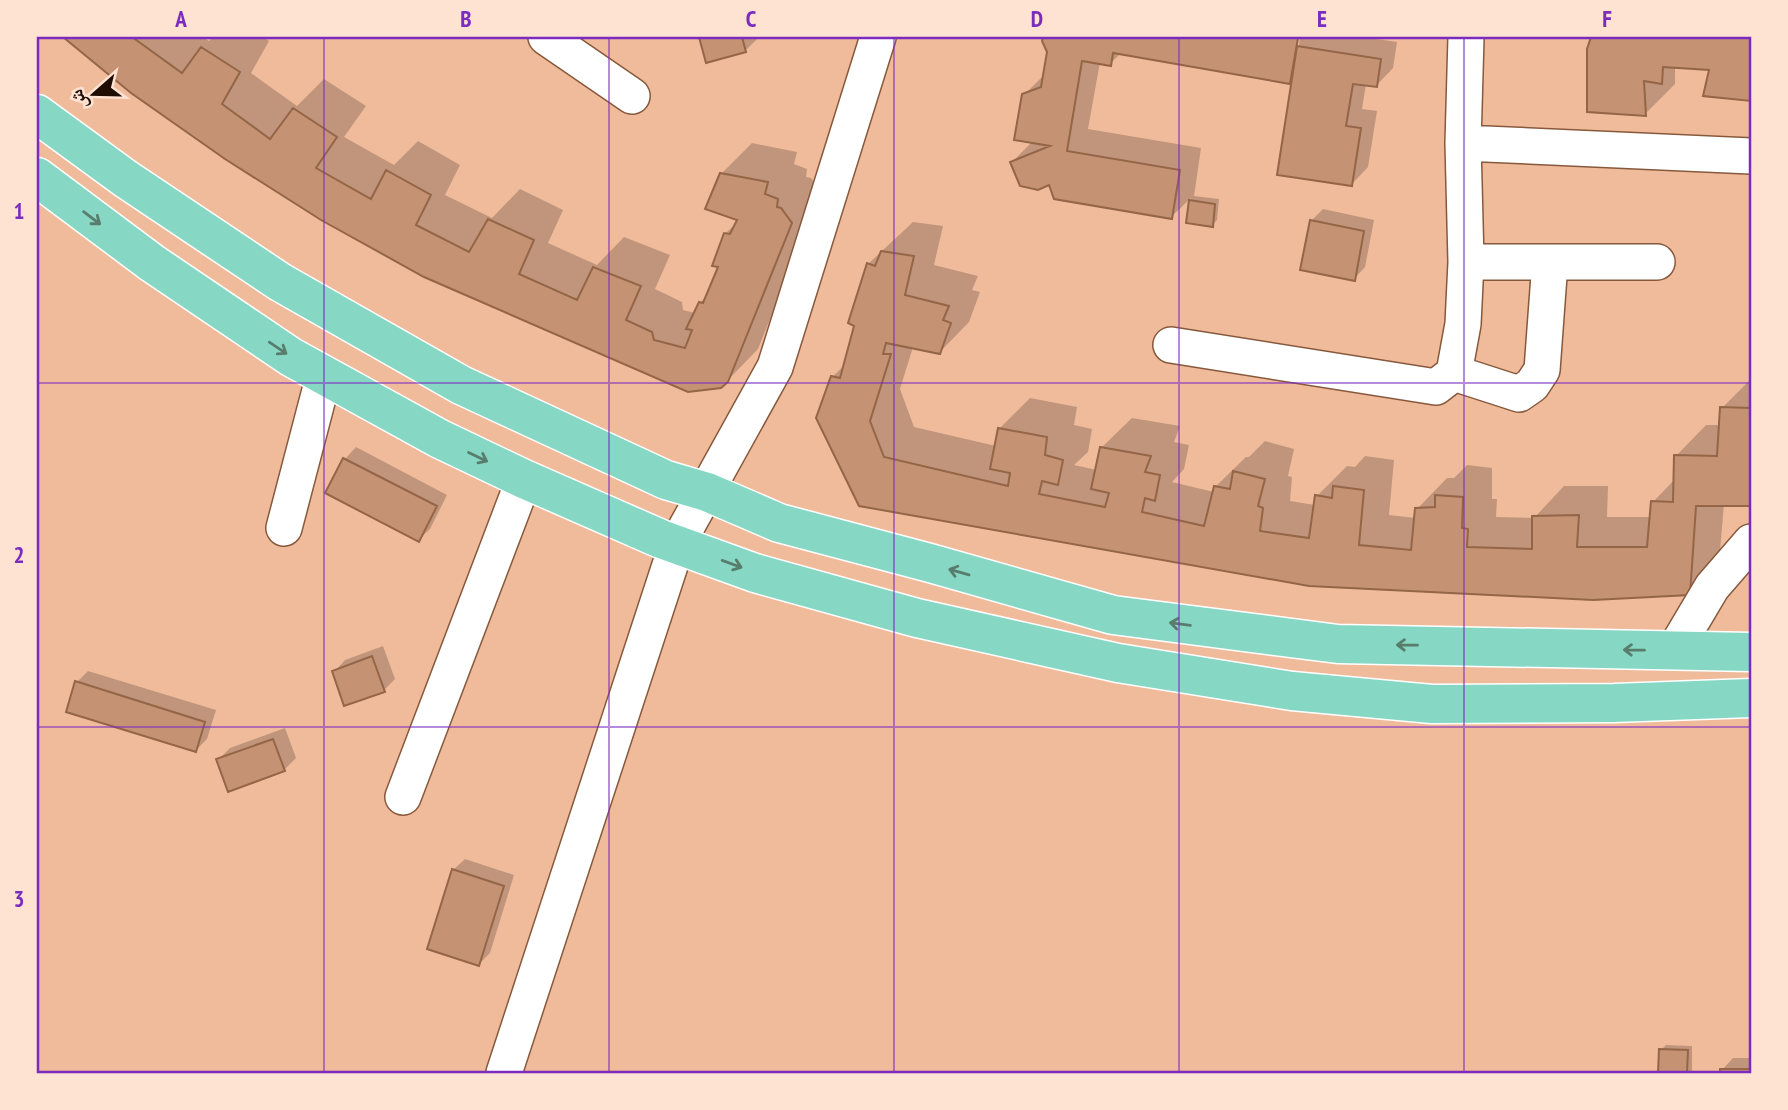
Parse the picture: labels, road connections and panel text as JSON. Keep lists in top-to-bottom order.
{
  "north": "left",
  "grid": {
    "columns": [
      "A",
      "B",
      "C",
      "D",
      "E",
      "F"
    ],
    "rows": ["1", "2", "3"]
  }
}
